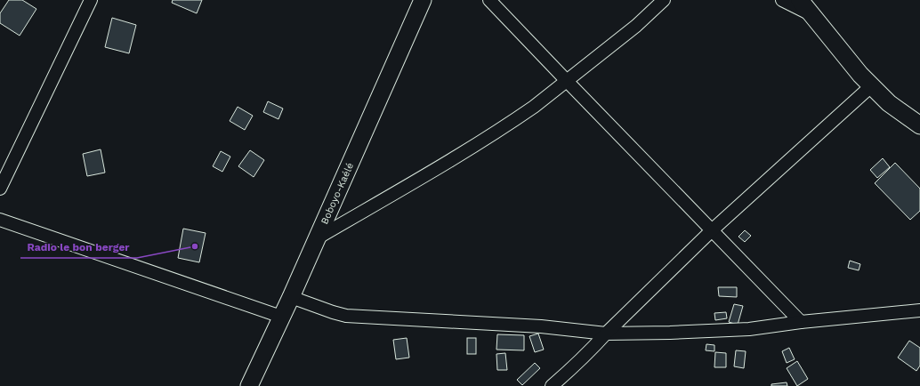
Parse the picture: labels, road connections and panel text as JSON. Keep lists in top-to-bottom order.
{
  "streets": {
    "main road": ["Boboyo-Kaélé"]
  },
  "places": ["Radio le bon berger"]
}
